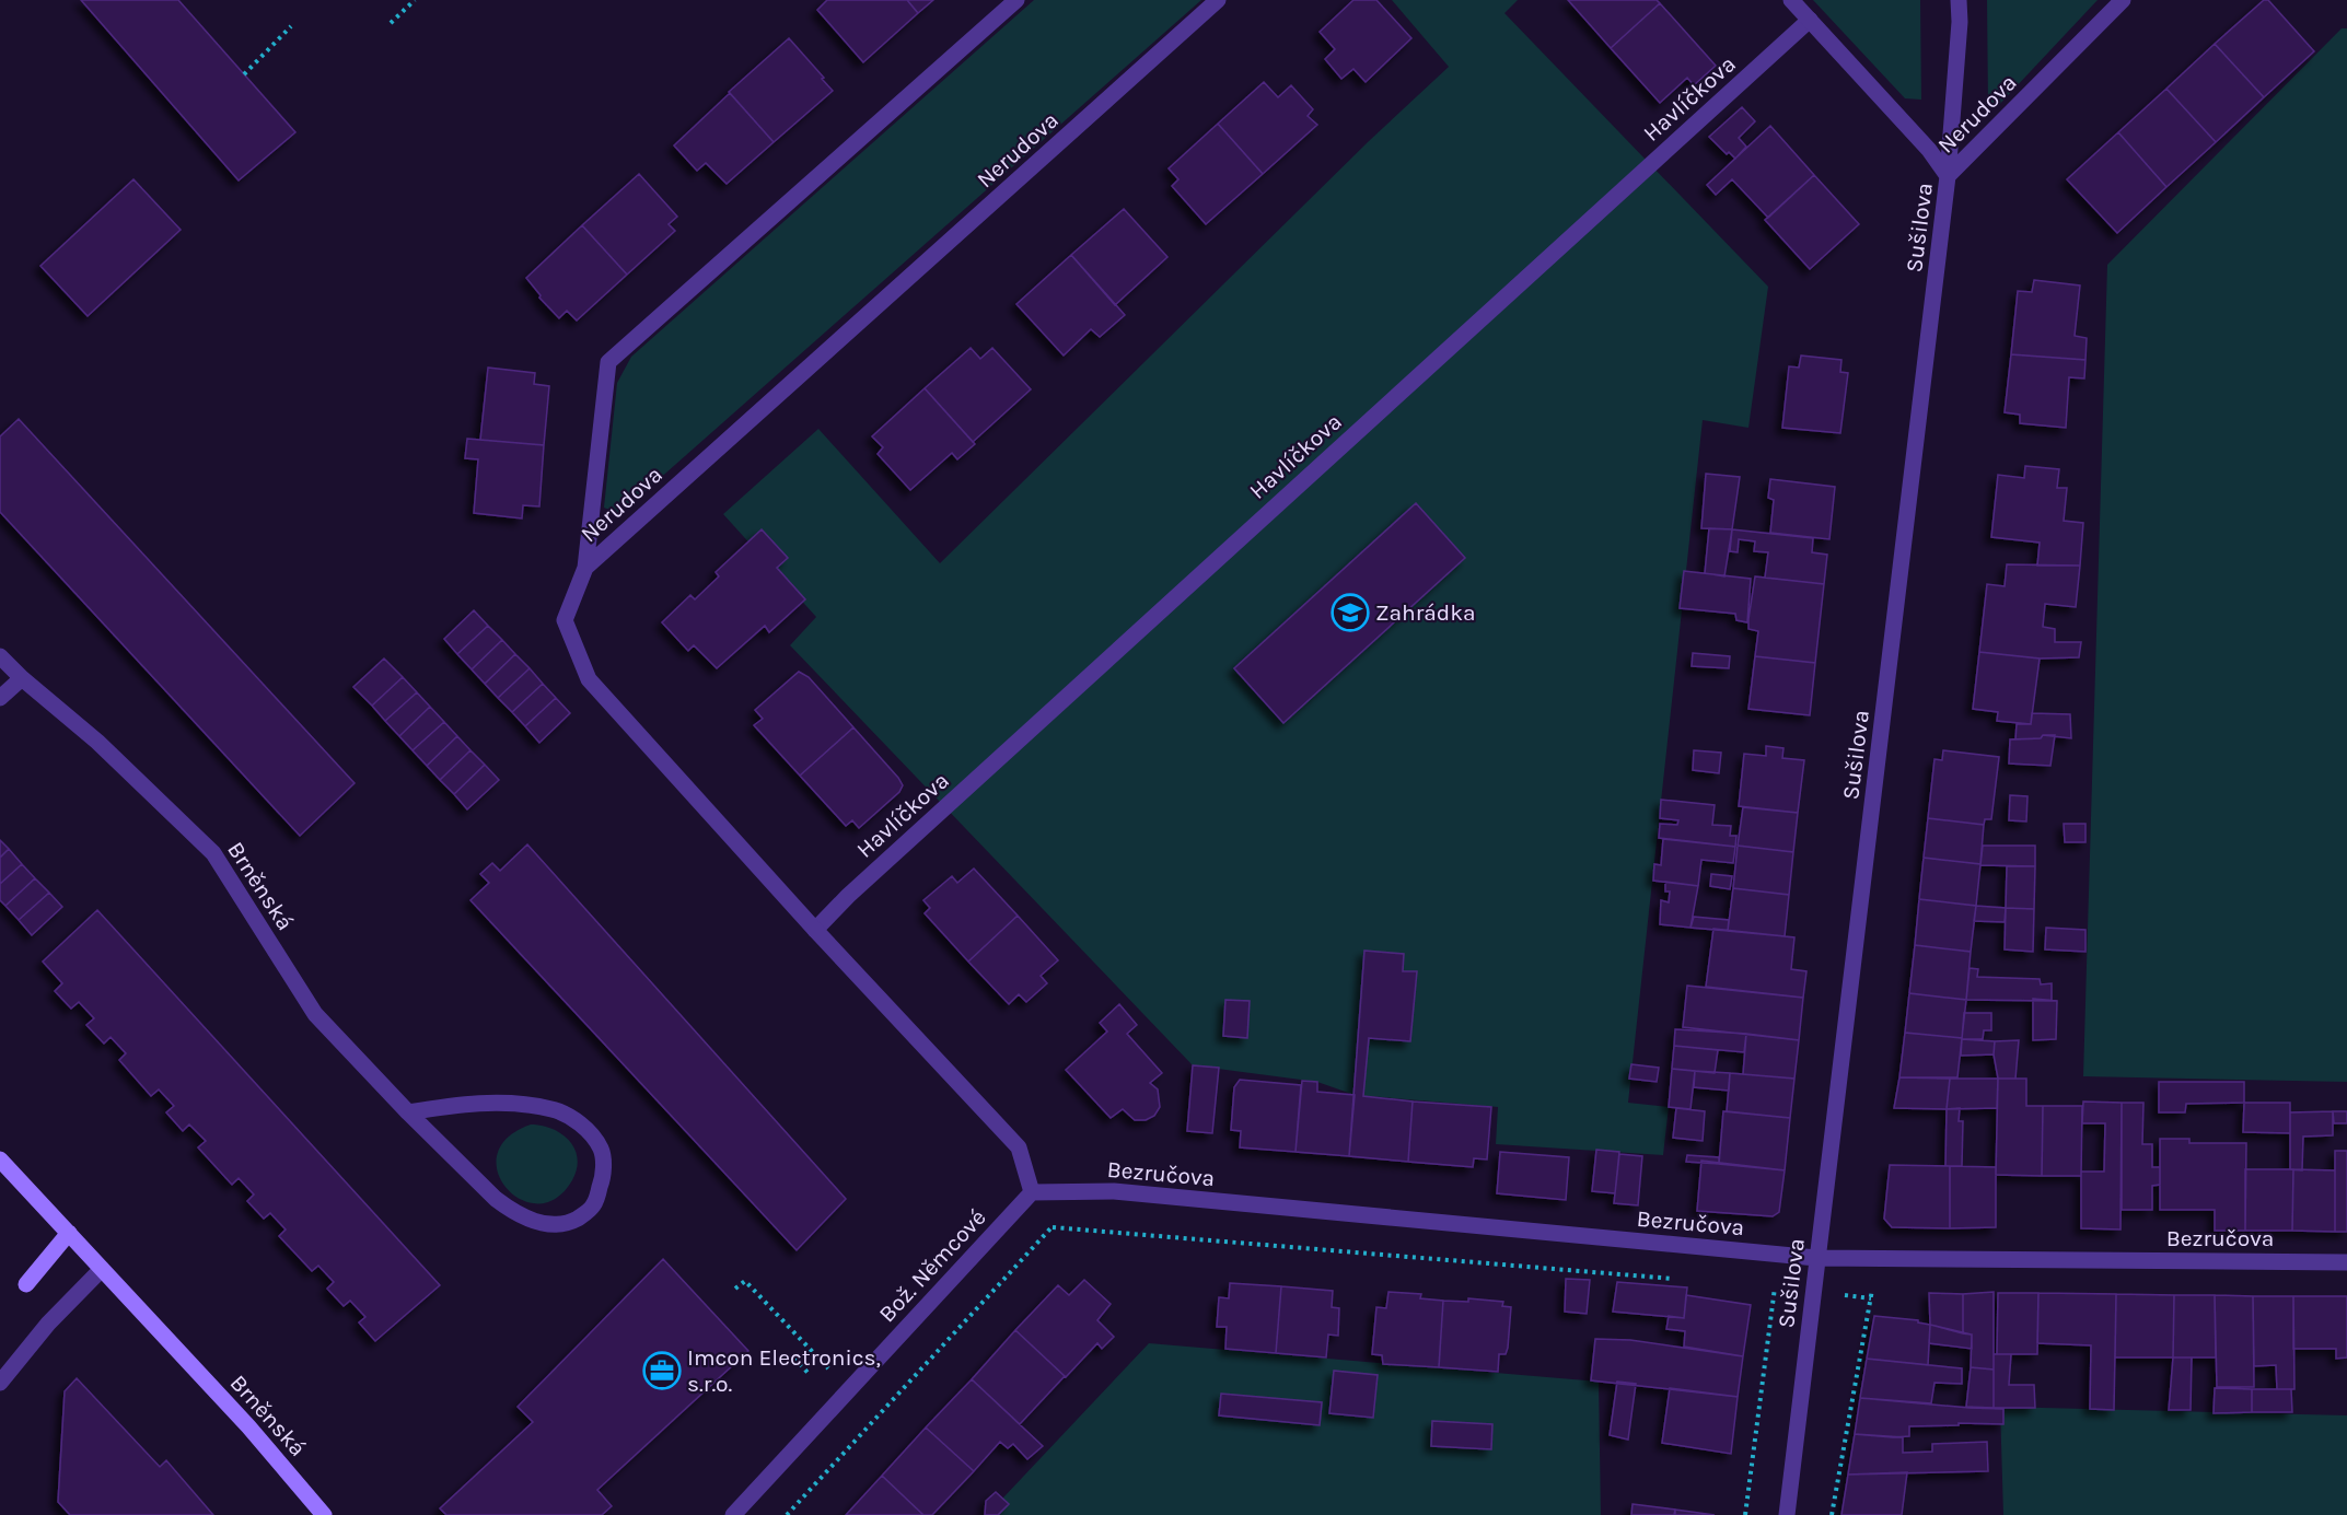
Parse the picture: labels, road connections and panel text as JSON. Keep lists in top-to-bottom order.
{
  "streets": {
    "street": [
      "Havlíčkova",
      "Nerudova",
      "Sušilova",
      "Brněnská",
      "Bezručova",
      "Bož. Němcové"
    ]
  },
  "crossings": [
    ["Havlíčkova", "Nerudova"],
    ["Nerudova", "Sušilova"],
    ["Sušilova", "Bezručova"],
    ["Bezručova", "Bož. Němcové"]
  ],
  "places": {
    "school or university": ["Zahrádka"],
    "office": ["Imcon Electronics, s.r.o."]
  }
}
